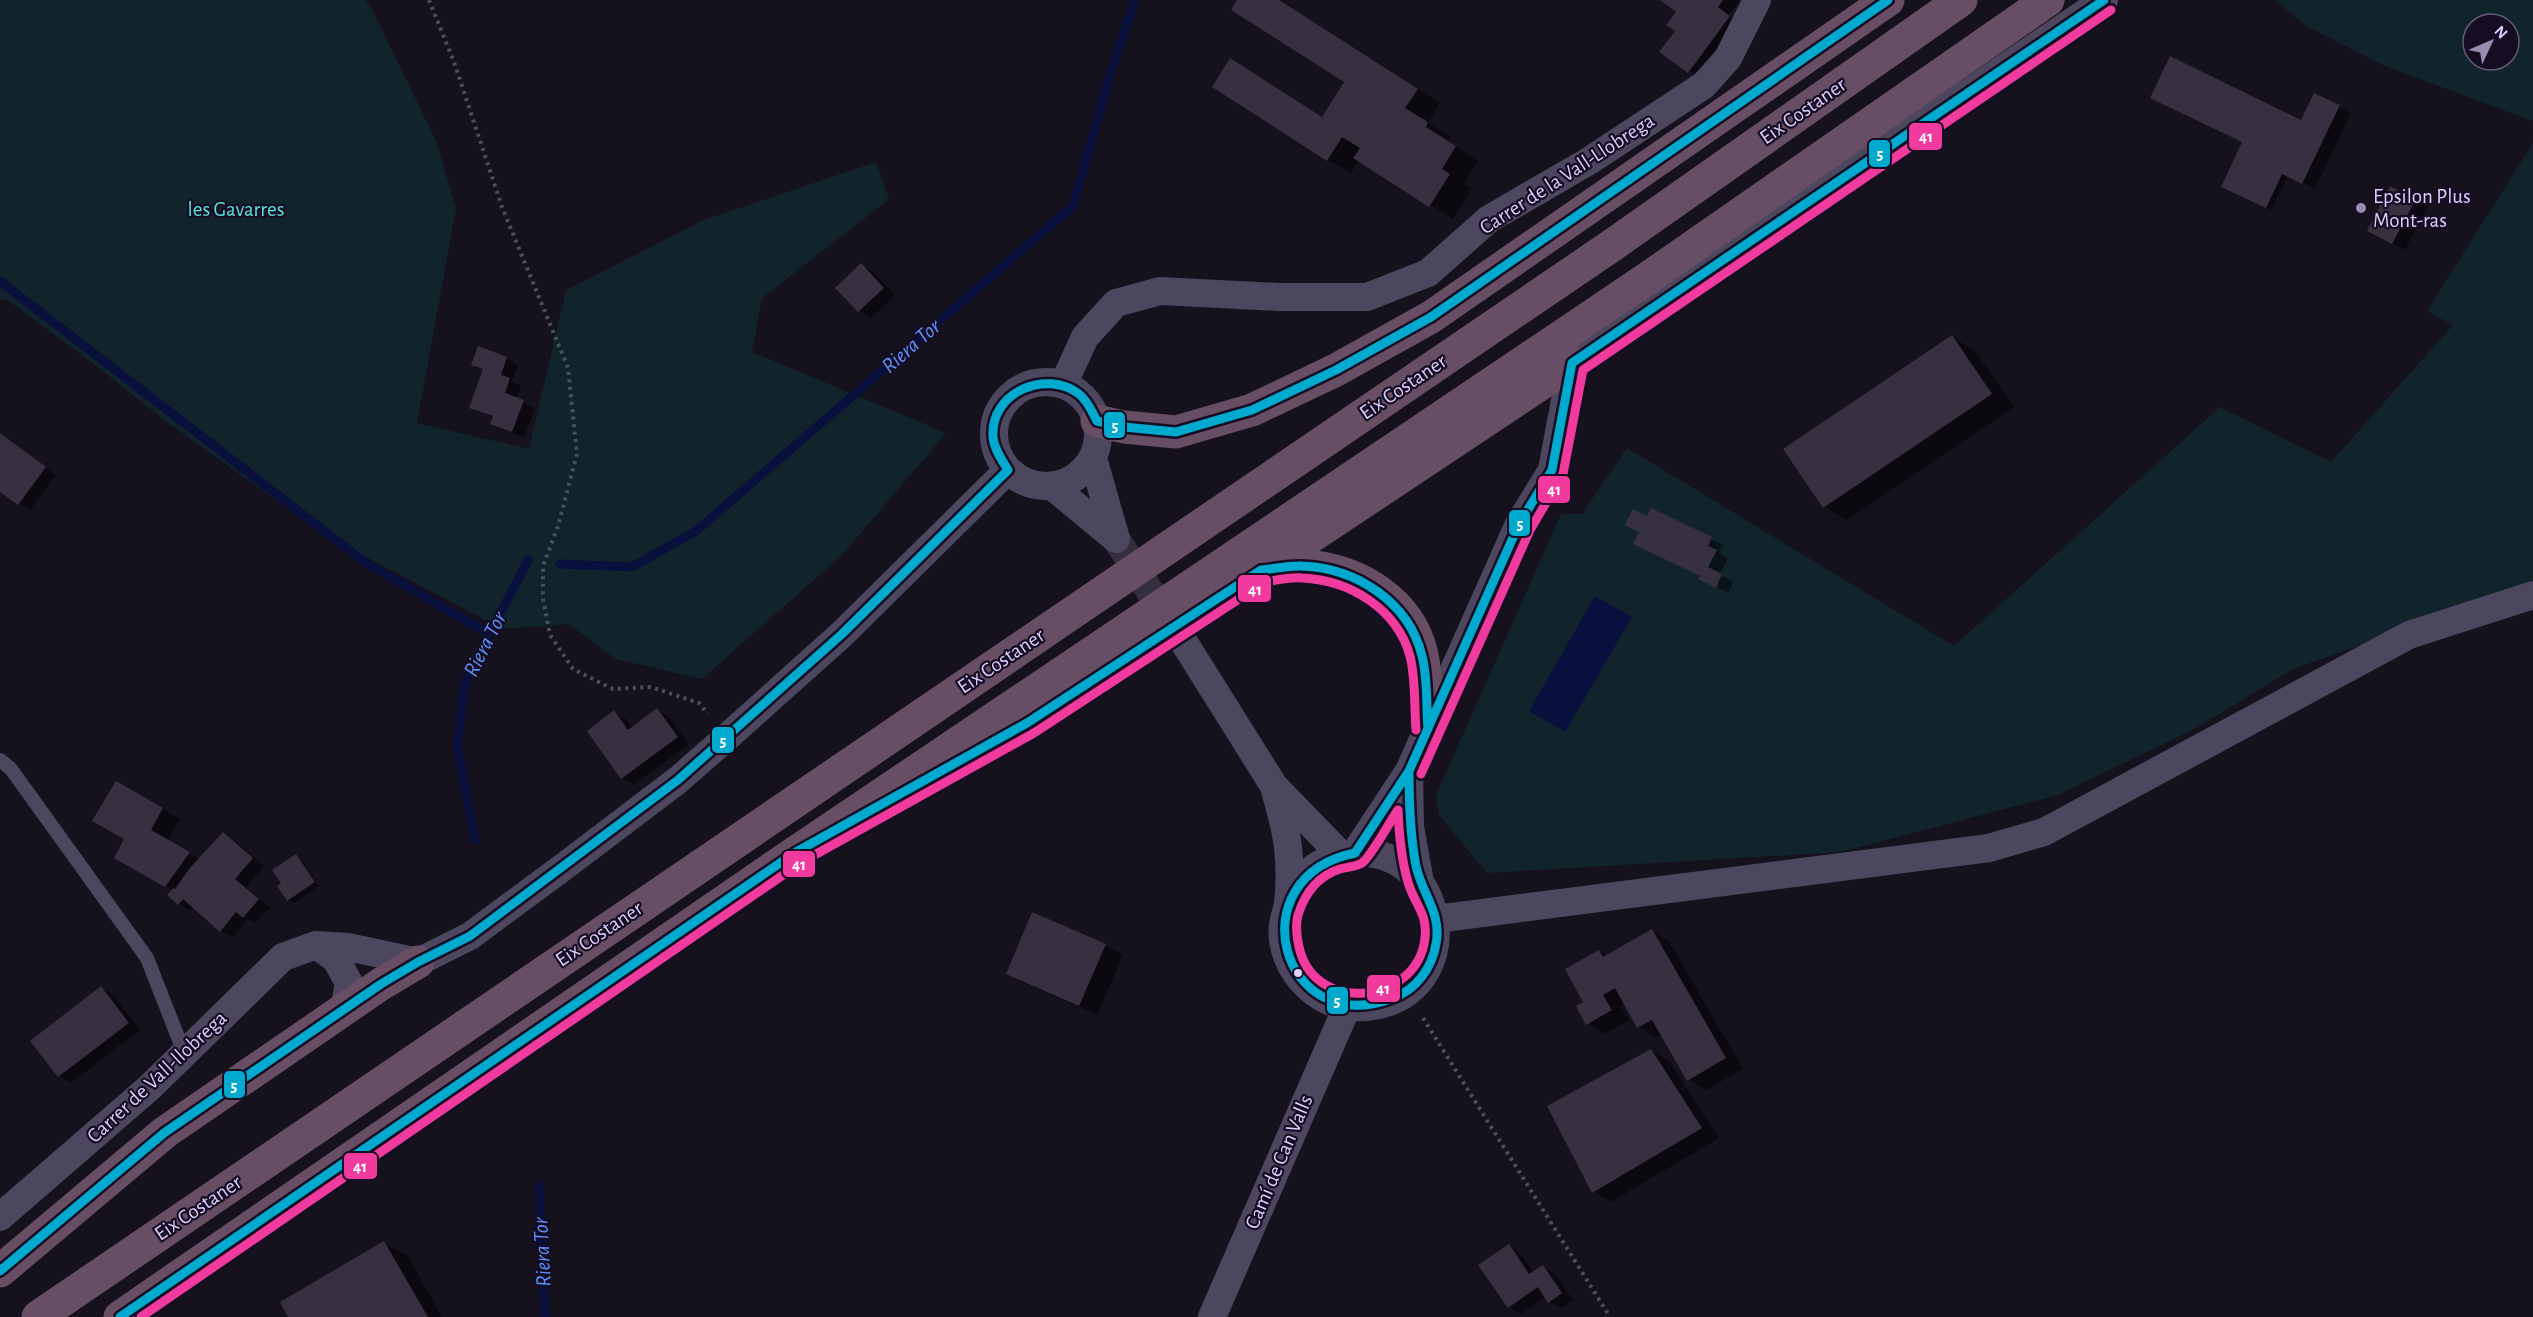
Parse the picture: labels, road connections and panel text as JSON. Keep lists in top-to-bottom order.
{
  "streets": {
    "highway": ["Eix Costaner"],
    "street": ["Carrer de la Vall-Llobrega", "Carrer de Vall-llobrega", "Camí de Can Valls"]
  },
  "water": ["Riera Tor"],
  "parks": ["les Gavarres"],
  "places": ["Epsilon Plus Mont-ras"],
  "lines": ["transit line 5", "transit line 41"],
  "north": "top right"
}
